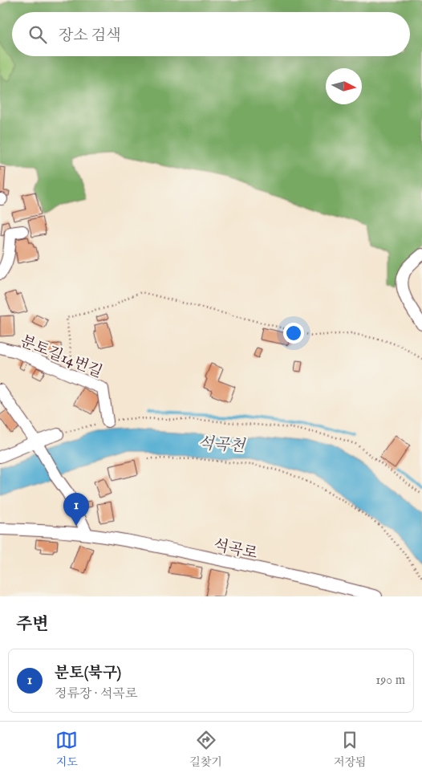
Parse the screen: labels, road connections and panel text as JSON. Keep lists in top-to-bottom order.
{
  "streets": {
    "street": ["분토길14번길", "석곡로"]
  },
  "water": ["석곡천"],
  "north": "right",
  "page": {
    "search": "장소 검색",
    "pins": "1",
    "heading": "주변",
    "list": [
      {
        "mark": "1",
        "name": "분토(북구)",
        "note": "정류장 · 석곡로",
        "value": "190 m"
      }
    ],
    "nav": ["지도", "길찾기", "저장됨"]
  }
}
